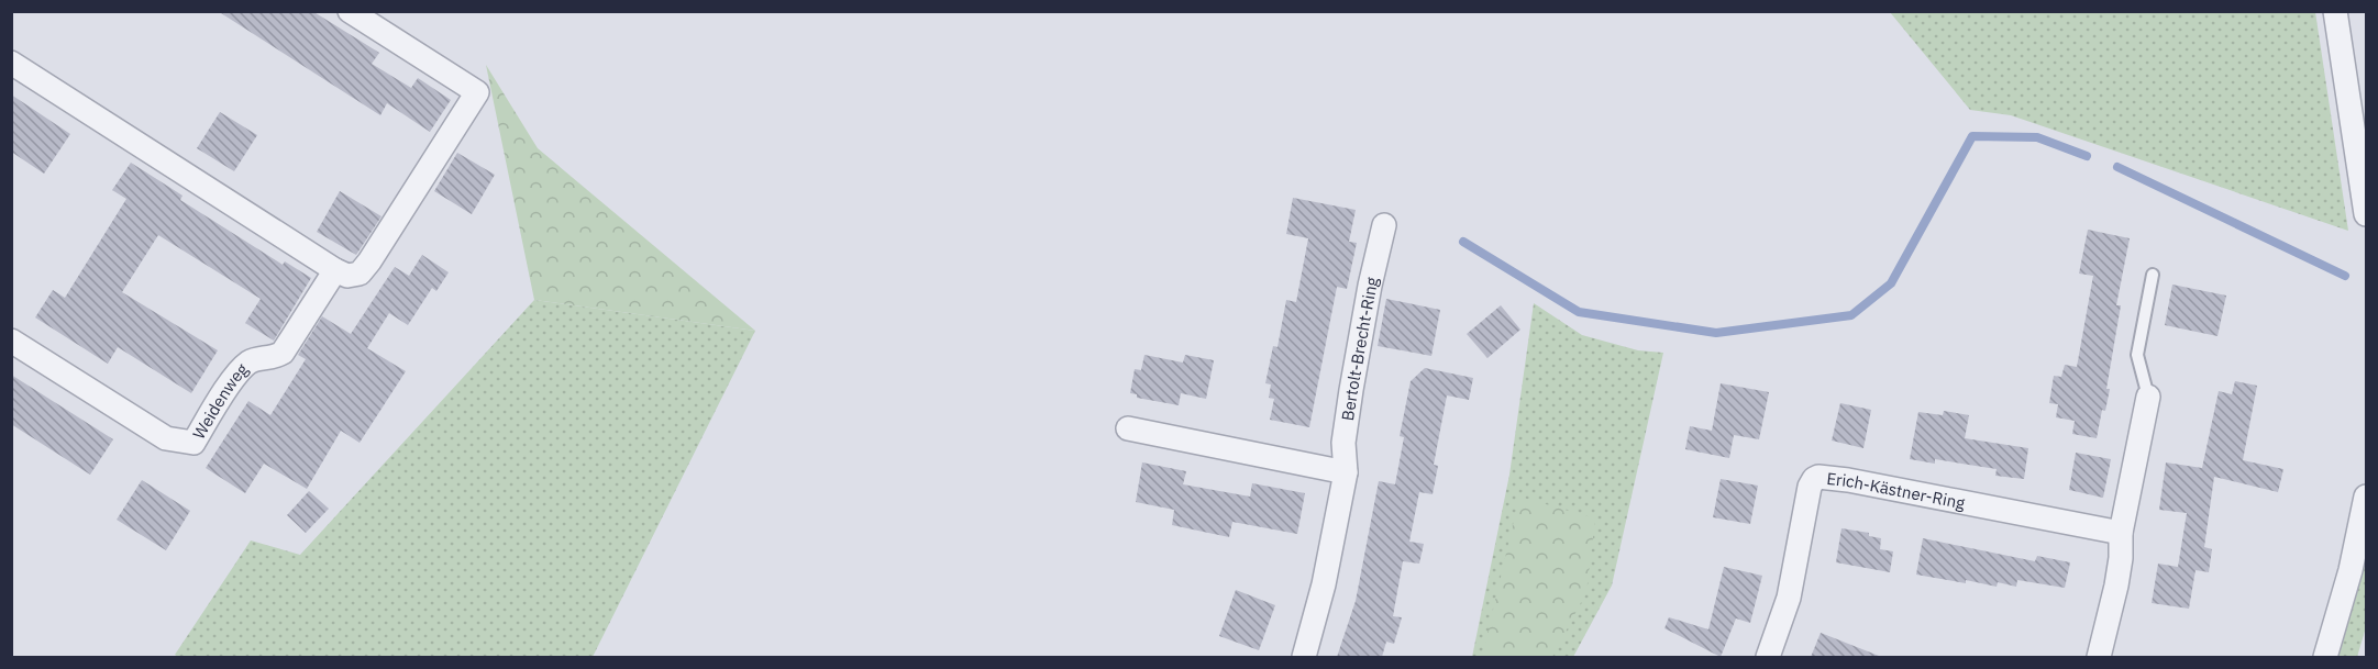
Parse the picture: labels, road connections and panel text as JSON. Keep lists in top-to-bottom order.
{
  "streets": {
    "street": ["Bertolt-Brecht-Ring", "Weidenweg", "Erich-Kästner-Ring"]
  }
}
